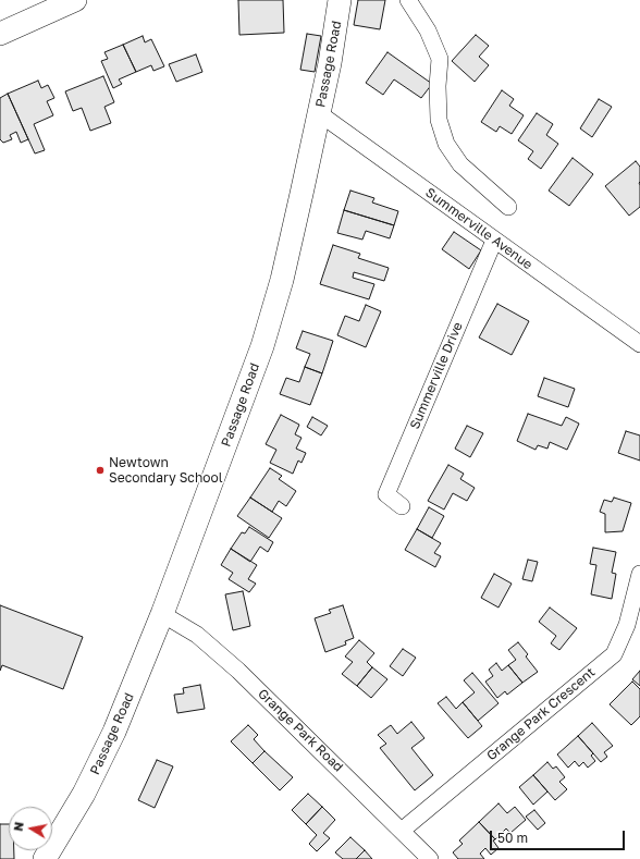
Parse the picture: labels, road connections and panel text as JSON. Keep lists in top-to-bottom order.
{
  "streets": {
    "main road": ["Passage Road"],
    "street": [
      "Summerville Avenue",
      "Summerville Drive",
      "Grange Park Crescent",
      "Grange Park Road"
    ]
  },
  "crossings": [
    ["Passage Road", "Summerville Avenue"],
    ["Passage Road", "Grange Park Road"],
    ["Summerville Avenue", "Summerville Drive"],
    ["Grange Park Crescent", "Grange Park Road"]
  ],
  "places": ["Newtown Secondary School"],
  "scale_bar": "50 m",
  "north": "left"
}
